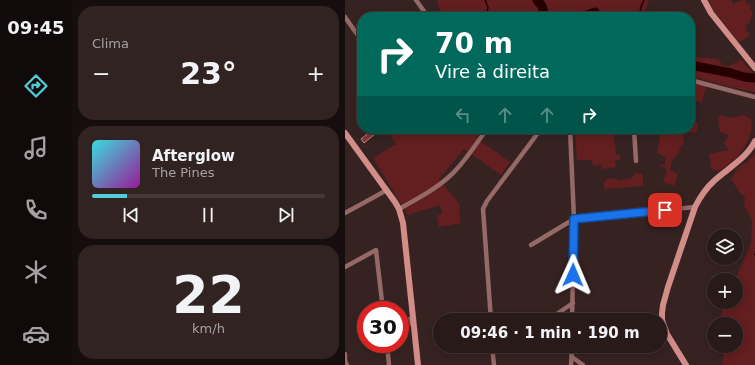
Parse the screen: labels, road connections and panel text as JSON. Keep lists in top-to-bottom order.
{
  "page": {
    "tabs": "09:45",
    "tile": [
      "Clima",
      ["22", "km/h"]
    ],
    "turn": ["70 m", "Vire à direita"],
    "heat": ["−", "23°", "+"],
    "song": ["Afterglow", "The Pines"],
    "map_buttons": ["+", "−"],
    "limit": "30",
    "trip": "09:46 · 1 min · 190 m"
  }
}
